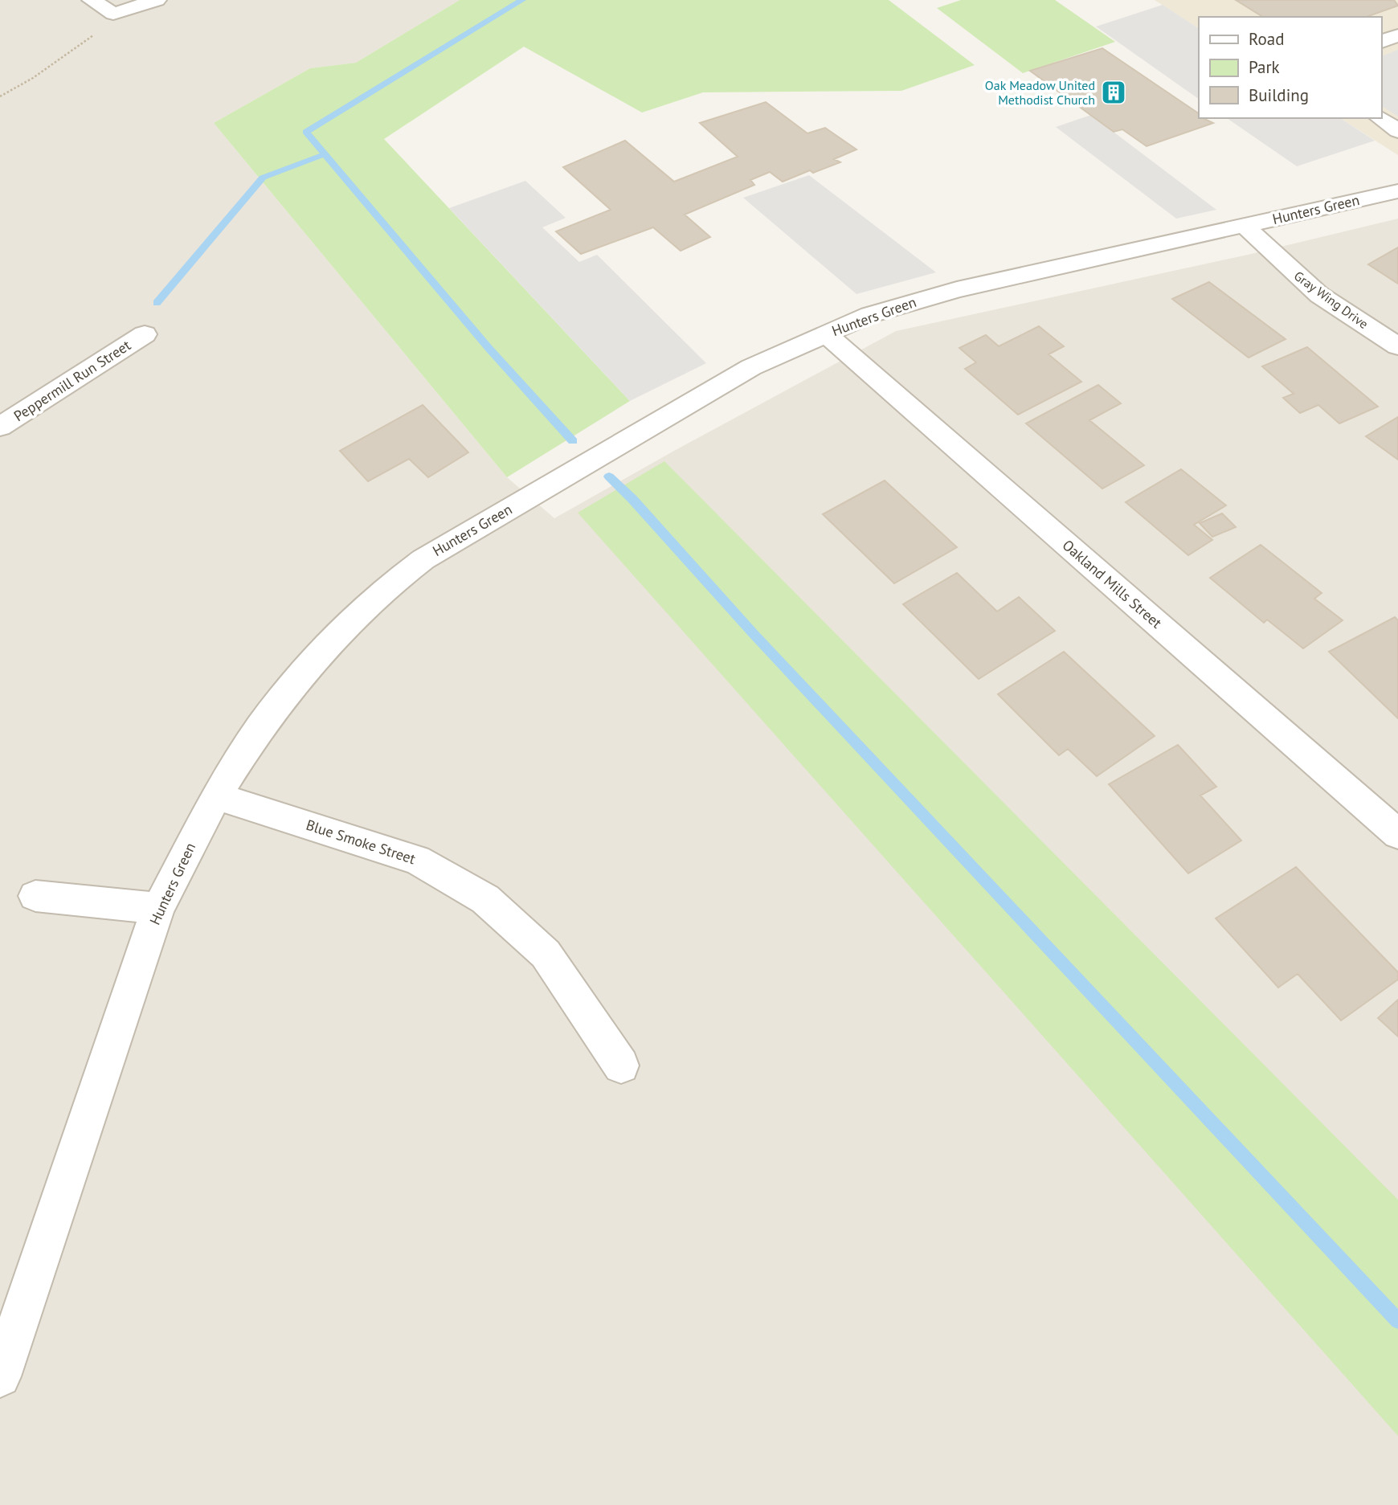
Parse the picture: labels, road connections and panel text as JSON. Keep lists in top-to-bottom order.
{
  "streets": {
    "street": [
      "Hunters Green",
      "Gray Wing Drive",
      "Peppermill Run Street",
      "Oakland Mills Street",
      "Blue Smoke Street"
    ]
  },
  "crossings": [
    ["Hunters Green", "Gray Wing Drive"],
    ["Hunters Green", "Oakland Mills Street"],
    ["Hunters Green", "Blue Smoke Street"]
  ],
  "places": {
    "building": ["Oak Meadow United Methodist Church"]
  },
  "legend": ["Road", "Park", "Building"]
}
